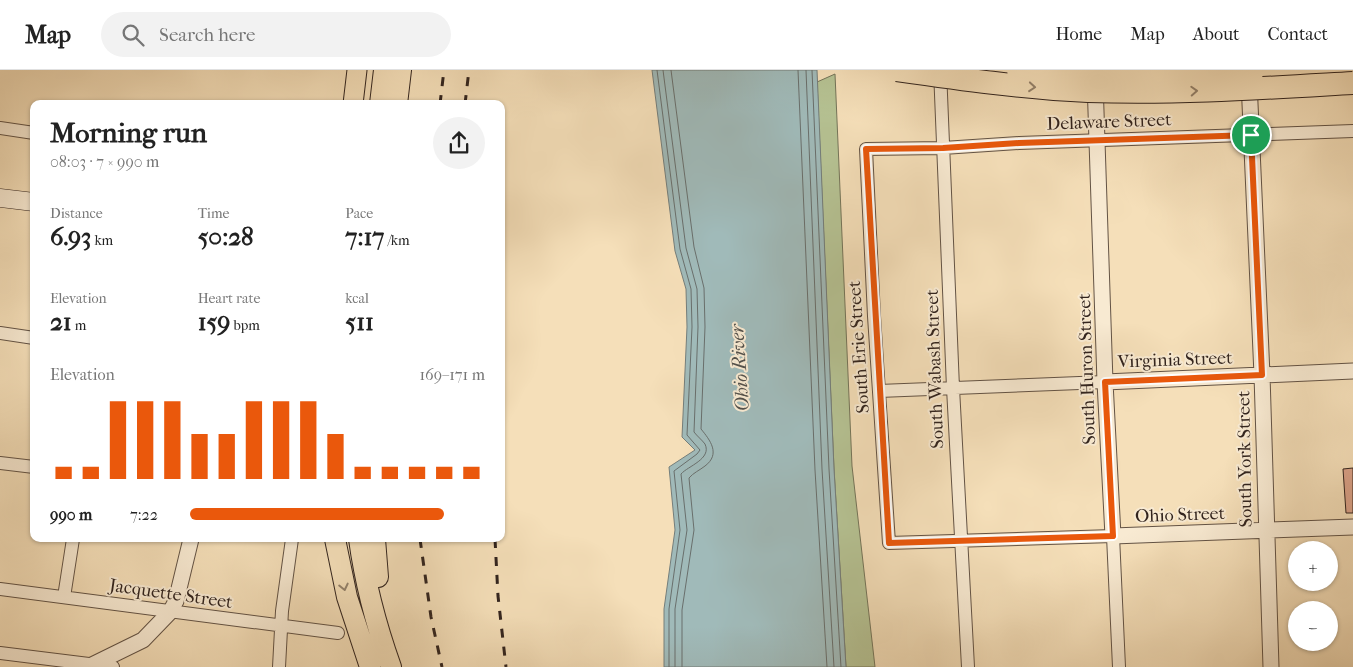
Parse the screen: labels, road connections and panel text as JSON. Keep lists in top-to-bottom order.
{
  "streets": {
    "street": [
      "Delaware Street",
      "South Erie Street",
      "Virginia Street",
      "South Wabash Street",
      "South Huron Street",
      "South York Street",
      "Ohio Street",
      "Jacquette Street"
    ]
  },
  "crossings": [
    ["Delaware Street", "South Erie Street"],
    ["Delaware Street", "South Wabash Street"],
    ["Delaware Street", "South Huron Street"],
    ["Delaware Street", "South York Street"],
    ["South Erie Street", "Virginia Street"],
    ["South Erie Street", "Ohio Street"],
    ["Virginia Street", "South Wabash Street"],
    ["Virginia Street", "South Huron Street"],
    ["Virginia Street", "South York Street"],
    ["South Wabash Street", "Ohio Street"],
    ["South Huron Street", "Ohio Street"],
    ["South York Street", "Ohio Street"]
  ],
  "water": ["Ohio River"],
  "page": {
    "header": "Map",
    "search": "Search here",
    "nav": [
      "Home",
      "Map",
      "About",
      "Contact"
    ],
    "heading": ["Morning run", "08:03 · 7 × 990 m"],
    "stats": [
      ["Distance", "6.93 km"],
      ["Time", "50:28"],
      ["Pace", "7:17 /km"],
      ["Elevation", "21 m"],
      ["Heart rate", "159 bpm"],
      ["kcal", "511"]
    ],
    "chart": ["Elevation", "169–171 m"],
    "list": [
      {
        "name": "990 m",
        "note": "7:22"
      }
    ],
    "map_buttons": ["+", "−"]
  }
}
